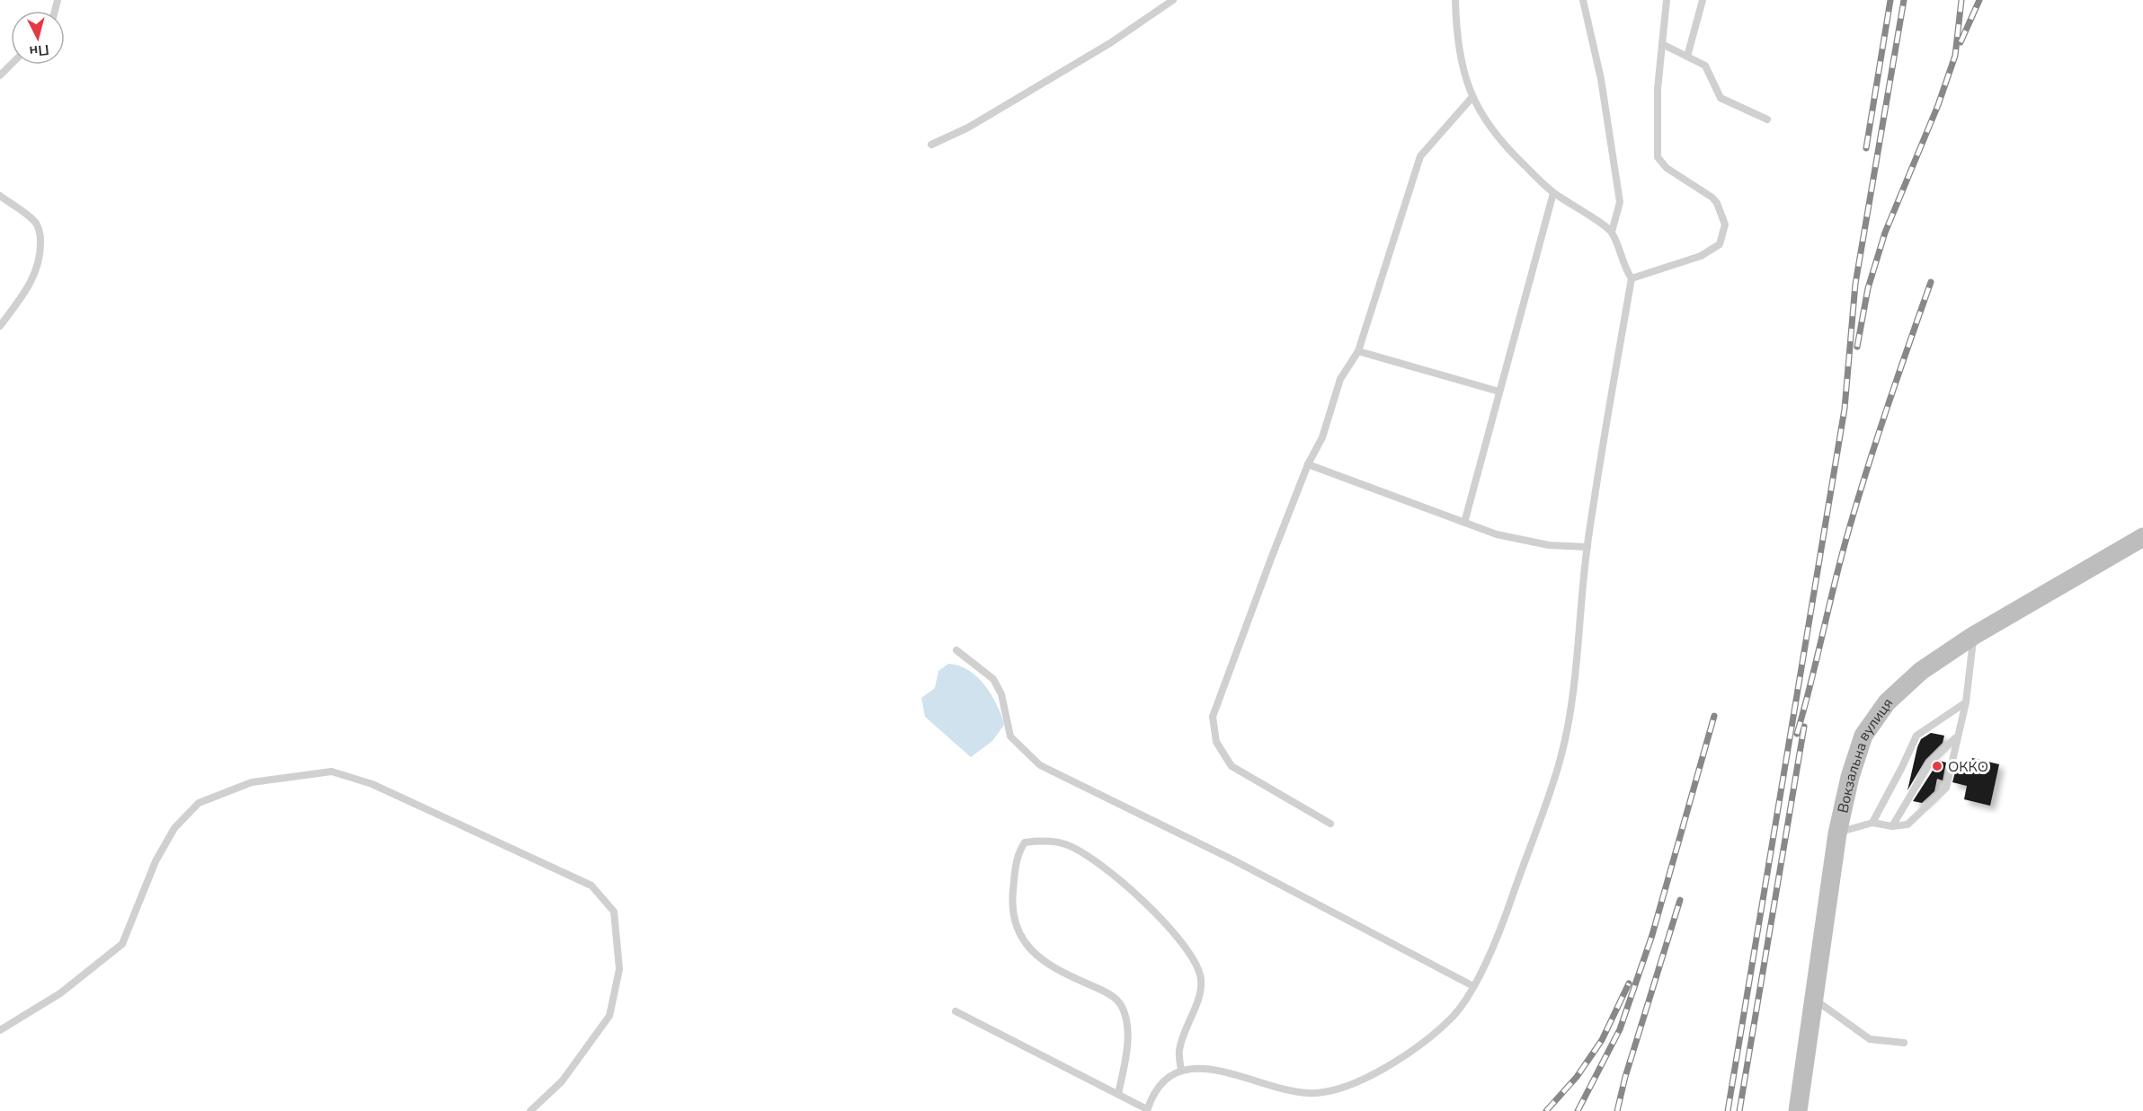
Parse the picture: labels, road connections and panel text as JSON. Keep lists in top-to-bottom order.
{
  "streets": {
    "main road": ["Вокзальна вулиця"]
  },
  "places": ["ОККО"],
  "north": "bottom"
}
